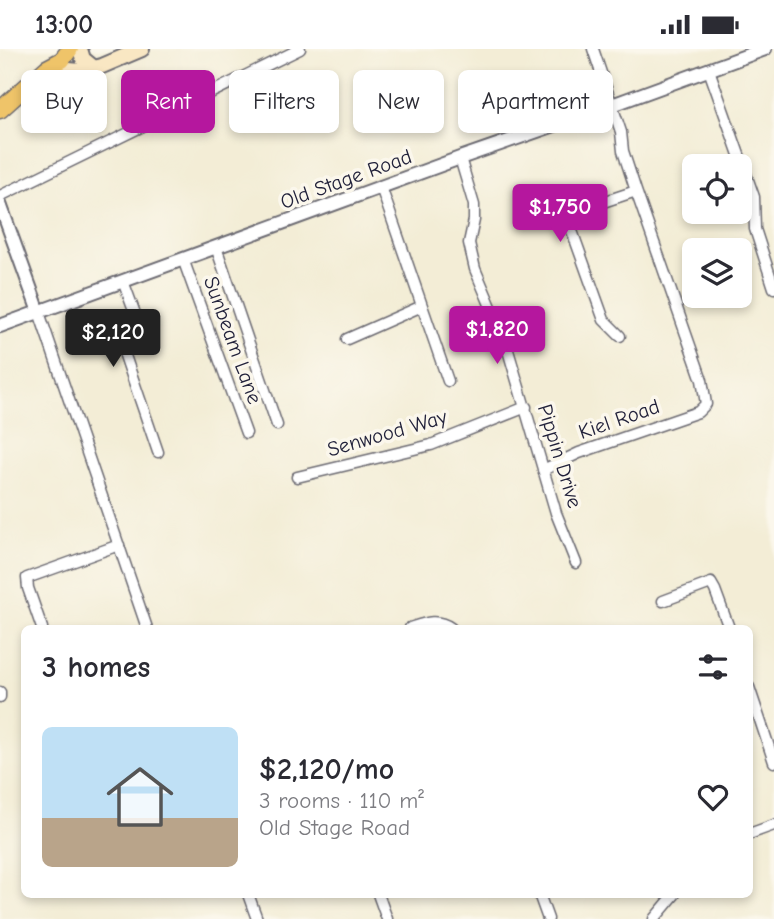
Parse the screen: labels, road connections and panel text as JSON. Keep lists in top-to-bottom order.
{
  "streets": {
    "street": [
      "Old Stage Road",
      "Sunbeam Lane",
      "Kiel Road",
      "Senwood Way",
      "Pippin Drive"
    ]
  },
  "crossings": [
    ["Old Stage Road", "Sunbeam Lane"],
    ["Old Stage Road", "Pippin Drive"],
    ["Kiel Road", "Pippin Drive"],
    ["Senwood Way", "Pippin Drive"]
  ],
  "page": {
    "status": "13:00",
    "chip": [
      "Buy",
      "Rent",
      "Filters",
      "New",
      "Apartment"
    ],
    "price": ["$1,750", "$1,820", "$2,120"],
    "heading": "3 homes",
    "list": [
      {
        "name": "$2,120/mo",
        "note": "3 rooms · 110 m² · Old Stage Road"
      }
    ]
  }
}
